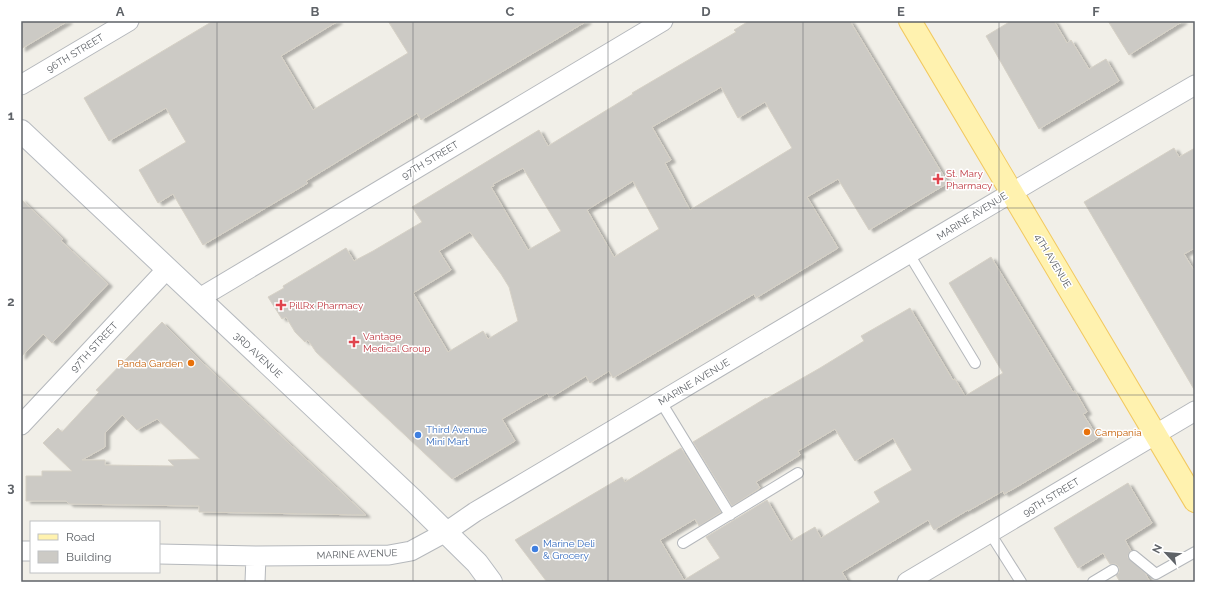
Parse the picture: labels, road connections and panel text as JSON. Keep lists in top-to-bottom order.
{
  "streets": {
    "main road": ["4TH AVENUE"],
    "street": [
      "96TH STREET",
      "97TH STREET",
      "MARINE AVENUE",
      "3RD AVENUE",
      "99TH STREET"
    ]
  },
  "crossings": [
    ["97TH STREET", "3RD AVENUE"],
    ["MARINE AVENUE", "4TH AVENUE"],
    ["MARINE AVENUE", "3RD AVENUE"],
    ["4TH AVENUE", "99TH STREET"]
  ],
  "places": {
    "health": ["St. Mary Pharmacy", "PillRx Pharmacy", "Vantage Medical Group"],
    "other": [
      "Panda Garden",
      "Campania",
      "Third Avenue Mini Mart",
      "Marine Deli & Grocery"
    ]
  },
  "legend": ["Road", "Building"],
  "north": "top left",
  "grid": {
    "columns": [
      "A",
      "B",
      "C",
      "D",
      "E",
      "F"
    ],
    "rows": ["1", "2", "3"]
  }
}
